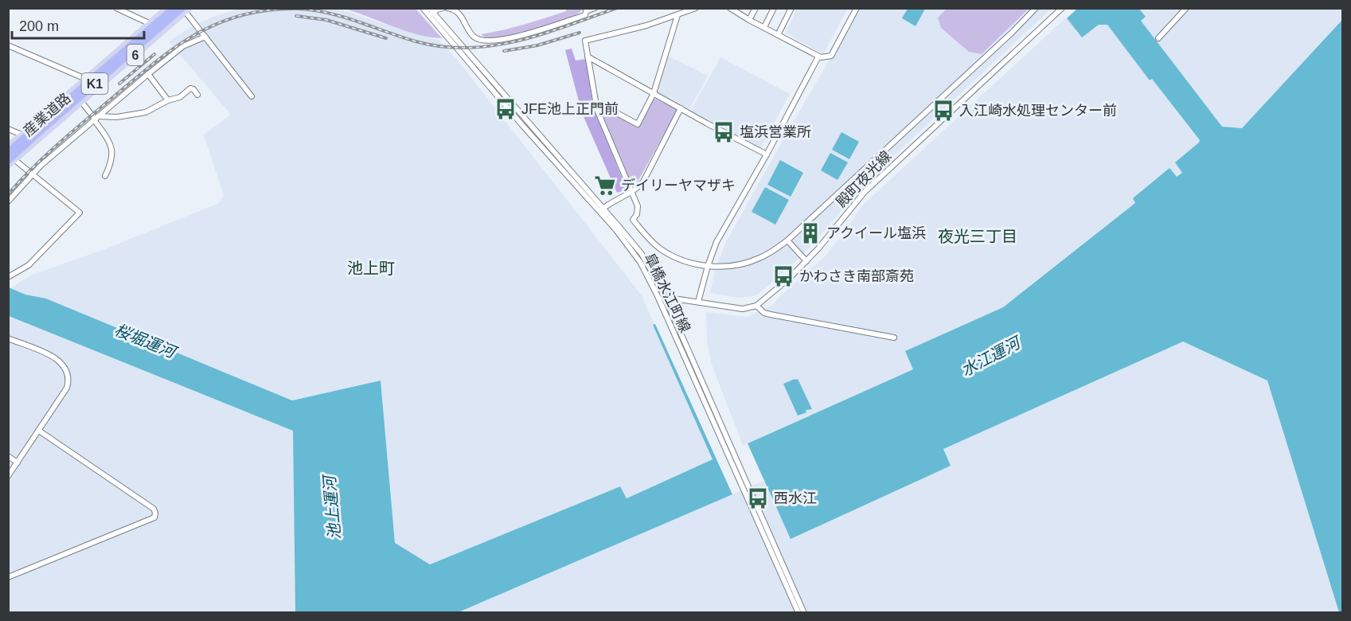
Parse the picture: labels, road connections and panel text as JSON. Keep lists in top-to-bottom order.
{
  "streets": {
    "highway": ["K1"],
    "main road": ["6", "産業道路"],
    "street": ["殿町夜光線", "皐橋水江町線"]
  },
  "crossings": [
    ["K1", "産業道路"]
  ],
  "districts": ["夜光三丁目", "池上町"],
  "water": ["桜堀運河", "水江運河", "池上運河"],
  "places": {
    "bus stop": [
      "JFE池上正門前",
      "入江崎水処理センター前",
      "塩浜営業所",
      "かわさき南部斎苑",
      "西水江"
    ],
    "supermarket": ["デイリーヤマザキ"],
    "building": ["アクイール塩浜"]
  },
  "scale_bar": "200 m"
}
